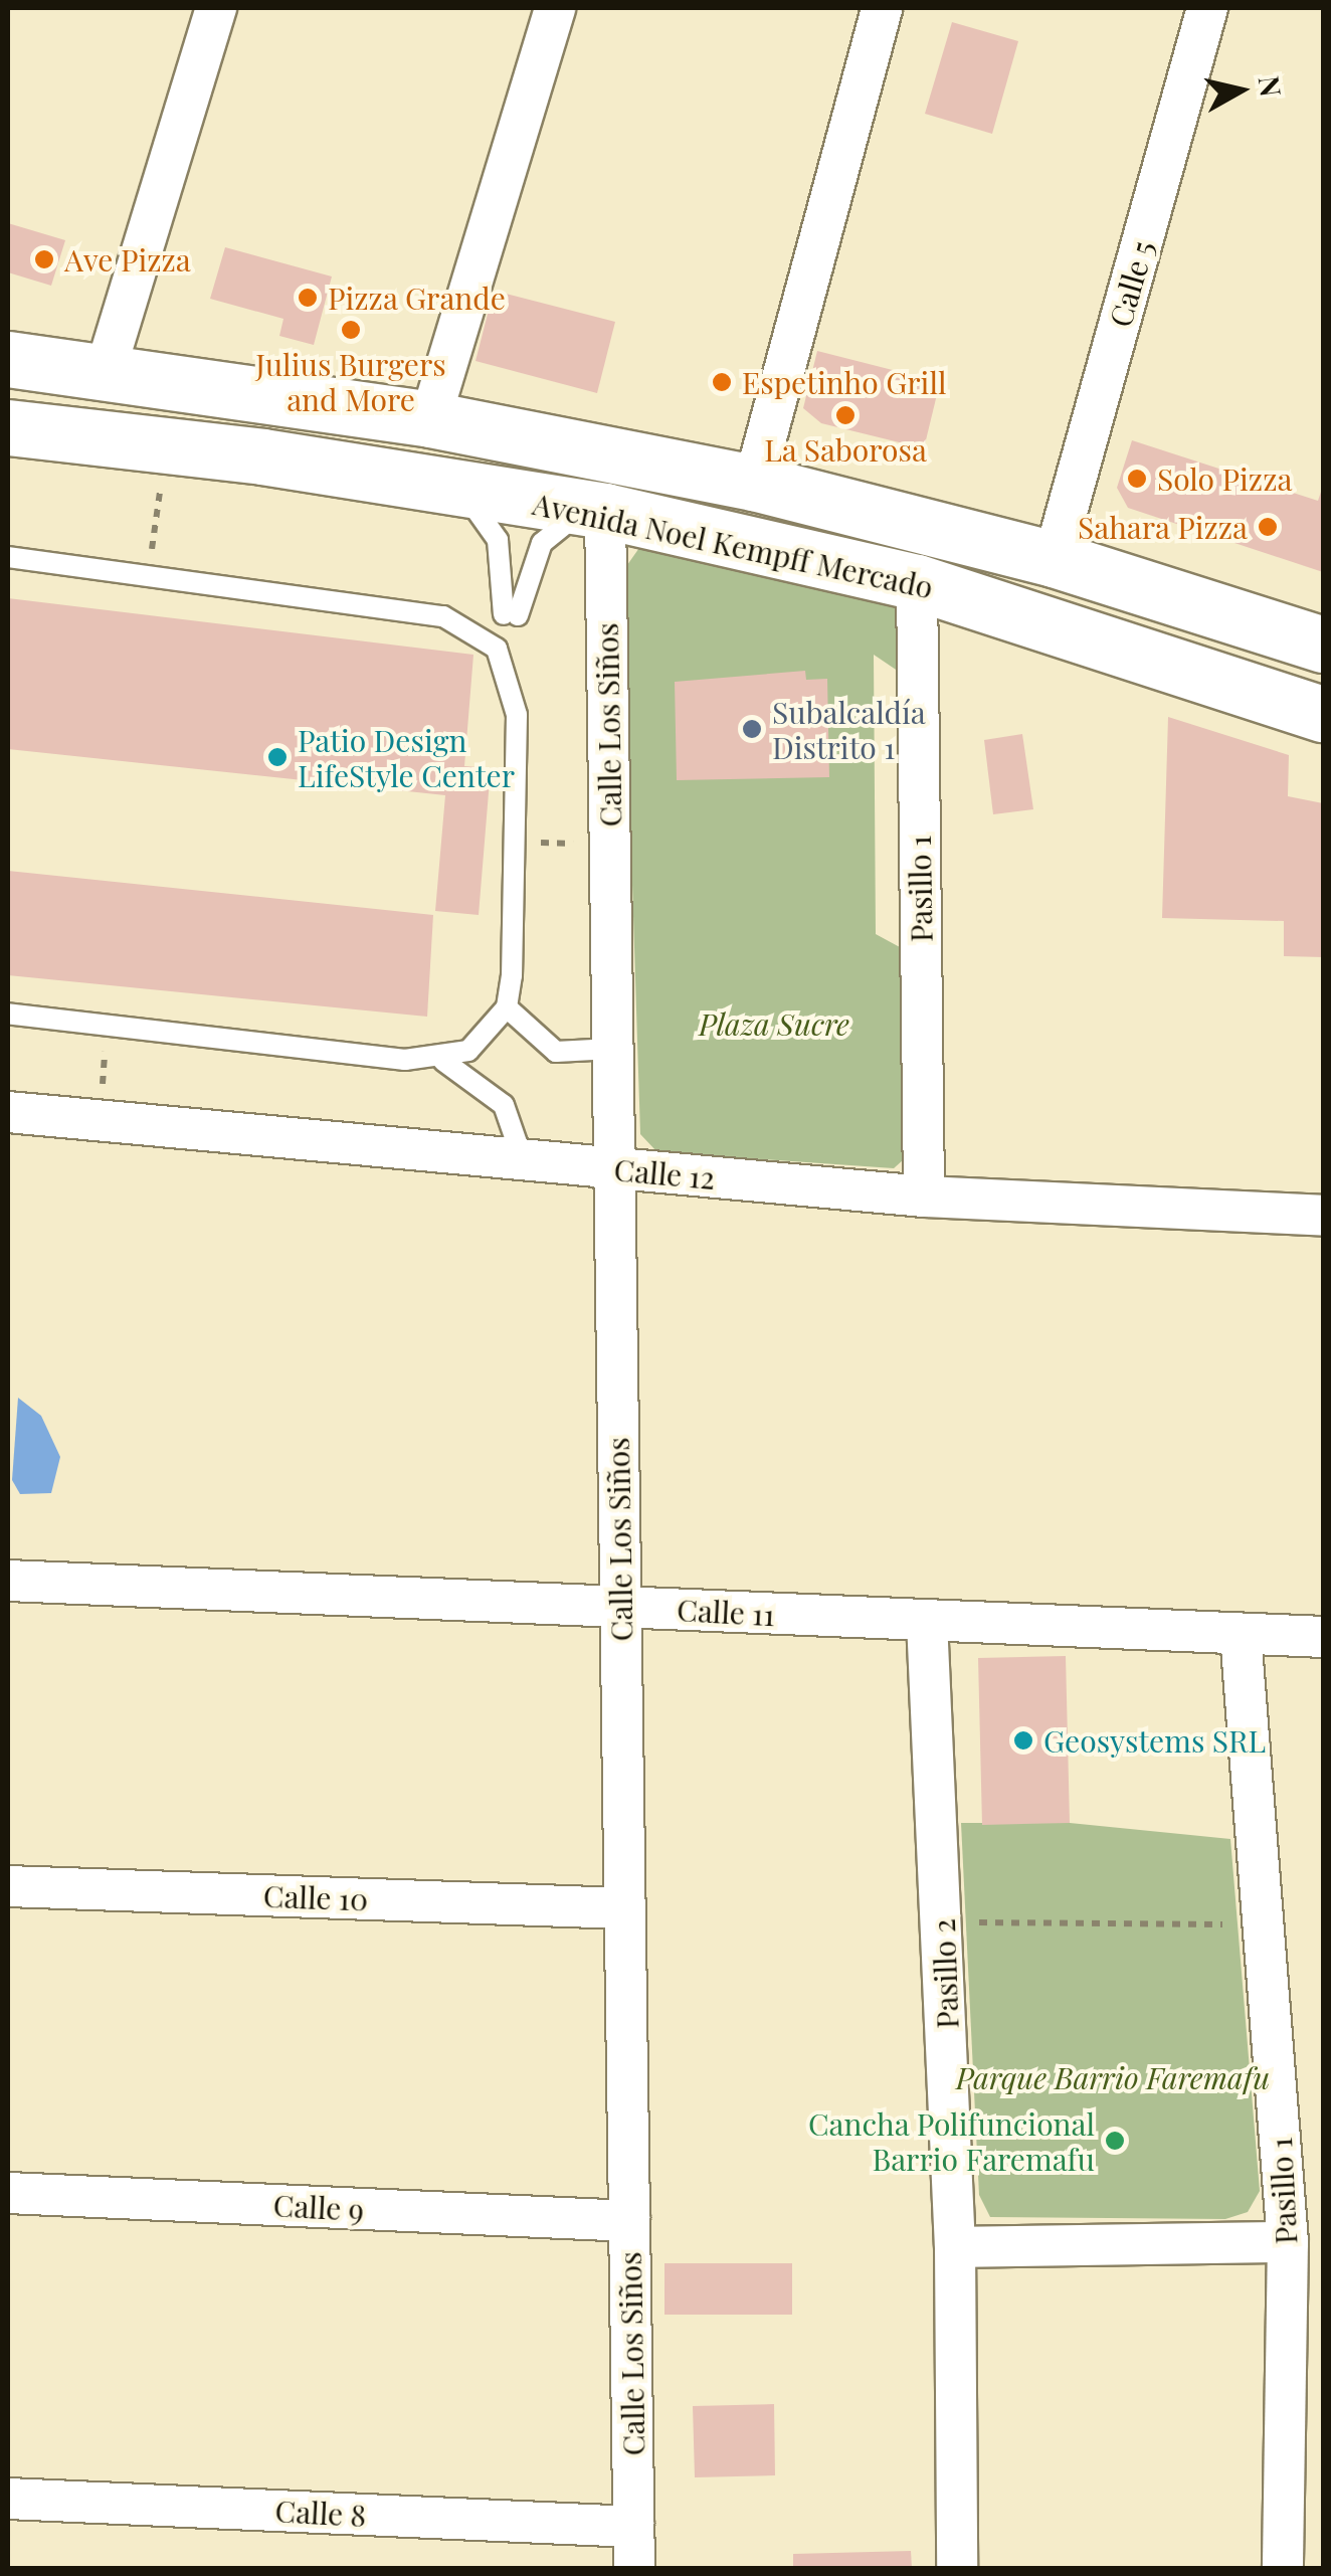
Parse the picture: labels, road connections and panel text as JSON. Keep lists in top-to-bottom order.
{
  "streets": {
    "main road": ["Avenida Noel Kempff Mercado"],
    "street": [
      "Calle 5",
      "Calle Los Siños",
      "Pasillo 1",
      "Calle 12",
      "Calle 11",
      "Calle 10",
      "Pasillo 2",
      "Calle 9",
      "Calle 8"
    ]
  },
  "crossings": [
    ["Calle 5", "Avenida Noel Kempff Mercado"],
    ["Avenida Noel Kempff Mercado", "Calle Los Siños"],
    ["Avenida Noel Kempff Mercado", "Pasillo 1"],
    ["Calle Los Siños", "Calle 12"],
    ["Calle Los Siños", "Calle 11"],
    ["Calle Los Siños", "Calle 10"],
    ["Calle Los Siños", "Calle 9"],
    ["Calle Los Siños", "Calle 8"],
    ["Pasillo 1", "Calle 12"],
    ["Pasillo 1", "Calle 11"],
    ["Calle 11", "Pasillo 2"]
  ],
  "parks": ["Plaza Sucre", "Parque Barrio Faremafu"],
  "places": [
    "Ave Pizza",
    "Pizza Grande",
    "Julius Burgers and More",
    "Espetinho Grill",
    "La Saborosa",
    "Solo Pizza",
    "Sahara Pizza",
    "Subalcaldía Distrito 1",
    "Patio Design LifeStyle Center",
    "Geosystems SRL",
    "Cancha Polifuncional Barrio Faremafu"
  ],
  "north": "right"
}
